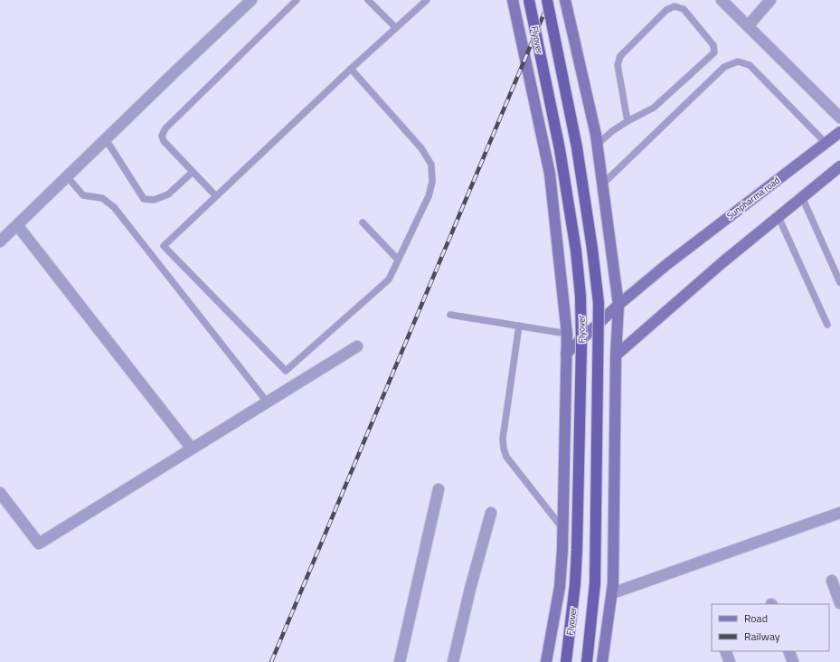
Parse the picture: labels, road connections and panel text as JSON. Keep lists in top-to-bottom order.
{
  "streets": {
    "main road": ["Flyover"],
    "street": ["Sunpharma road"]
  },
  "legend": ["Road", "Railway"]
}
